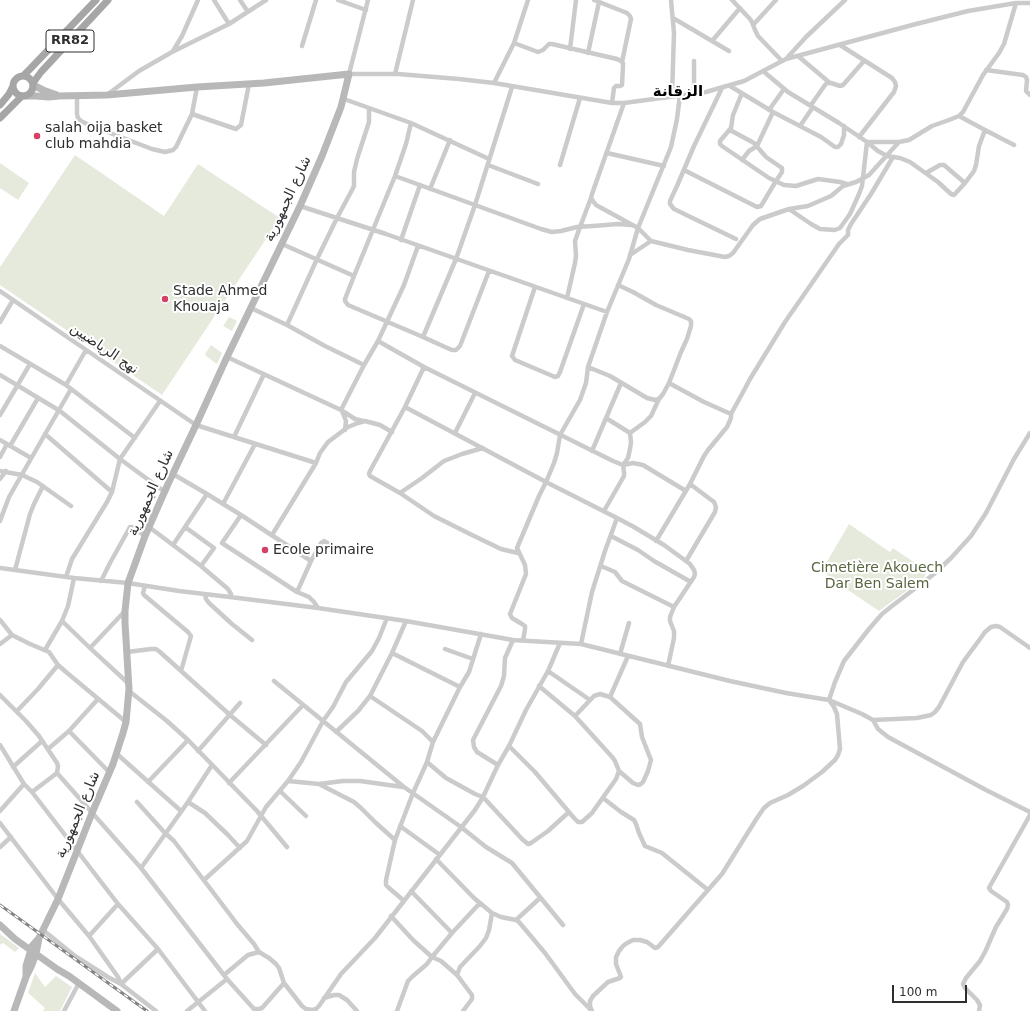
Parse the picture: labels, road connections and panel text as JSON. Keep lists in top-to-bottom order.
{
  "streets": {
    "main road": ["RR82", "شارع الجمهورية"],
    "street": ["نهج الرياضيين"]
  },
  "crossings": [
    ["شارع الجمهورية", "نهج الرياضيين"]
  ],
  "districts": ["الزقانة"],
  "parks": ["Cimetière Akouech Dar Ben Salem"],
  "places": ["salah oija basket club mahdia", "Stade Ahmed Khouaja", "Ecole primaire"],
  "scale_bar": "100 m"
}
